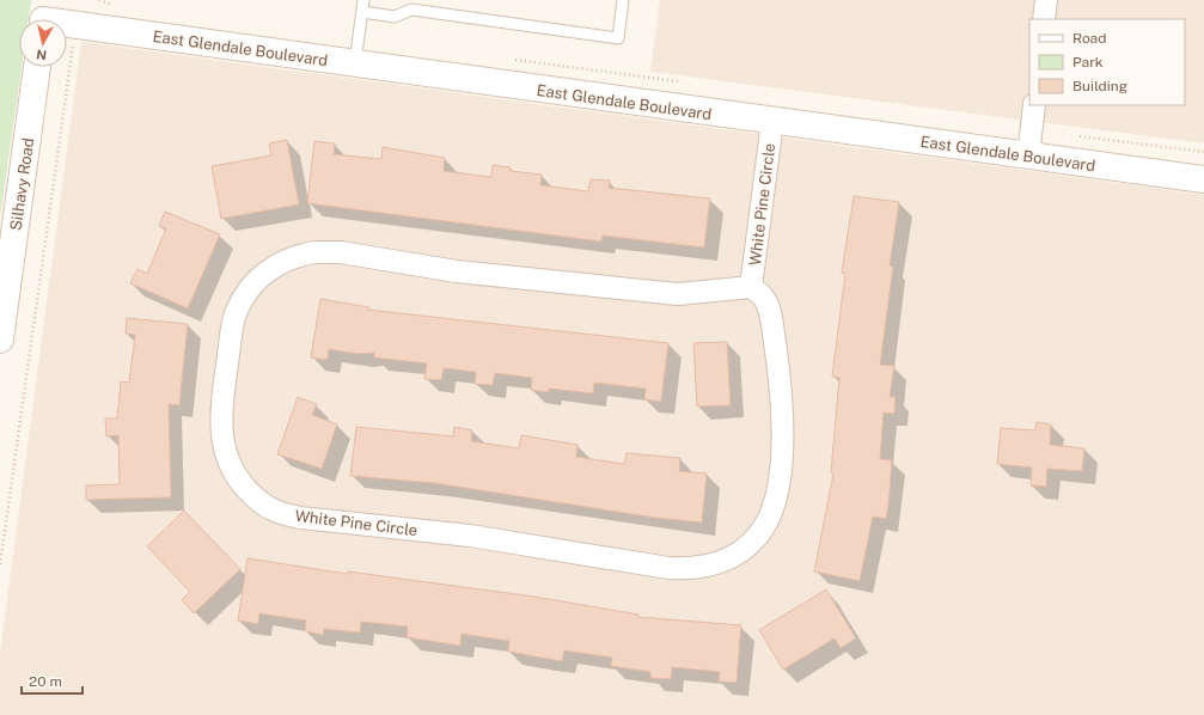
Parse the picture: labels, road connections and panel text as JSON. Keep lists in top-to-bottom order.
{
  "streets": {
    "street": ["East Glendale Boulevard", "Silhavy Road", "White Pine Circle"]
  },
  "crossings": [
    ["East Glendale Boulevard", "White Pine Circle"]
  ],
  "legend": ["Road", "Park", "Building"],
  "scale_bar": "20 m",
  "north": "bottom"
}
